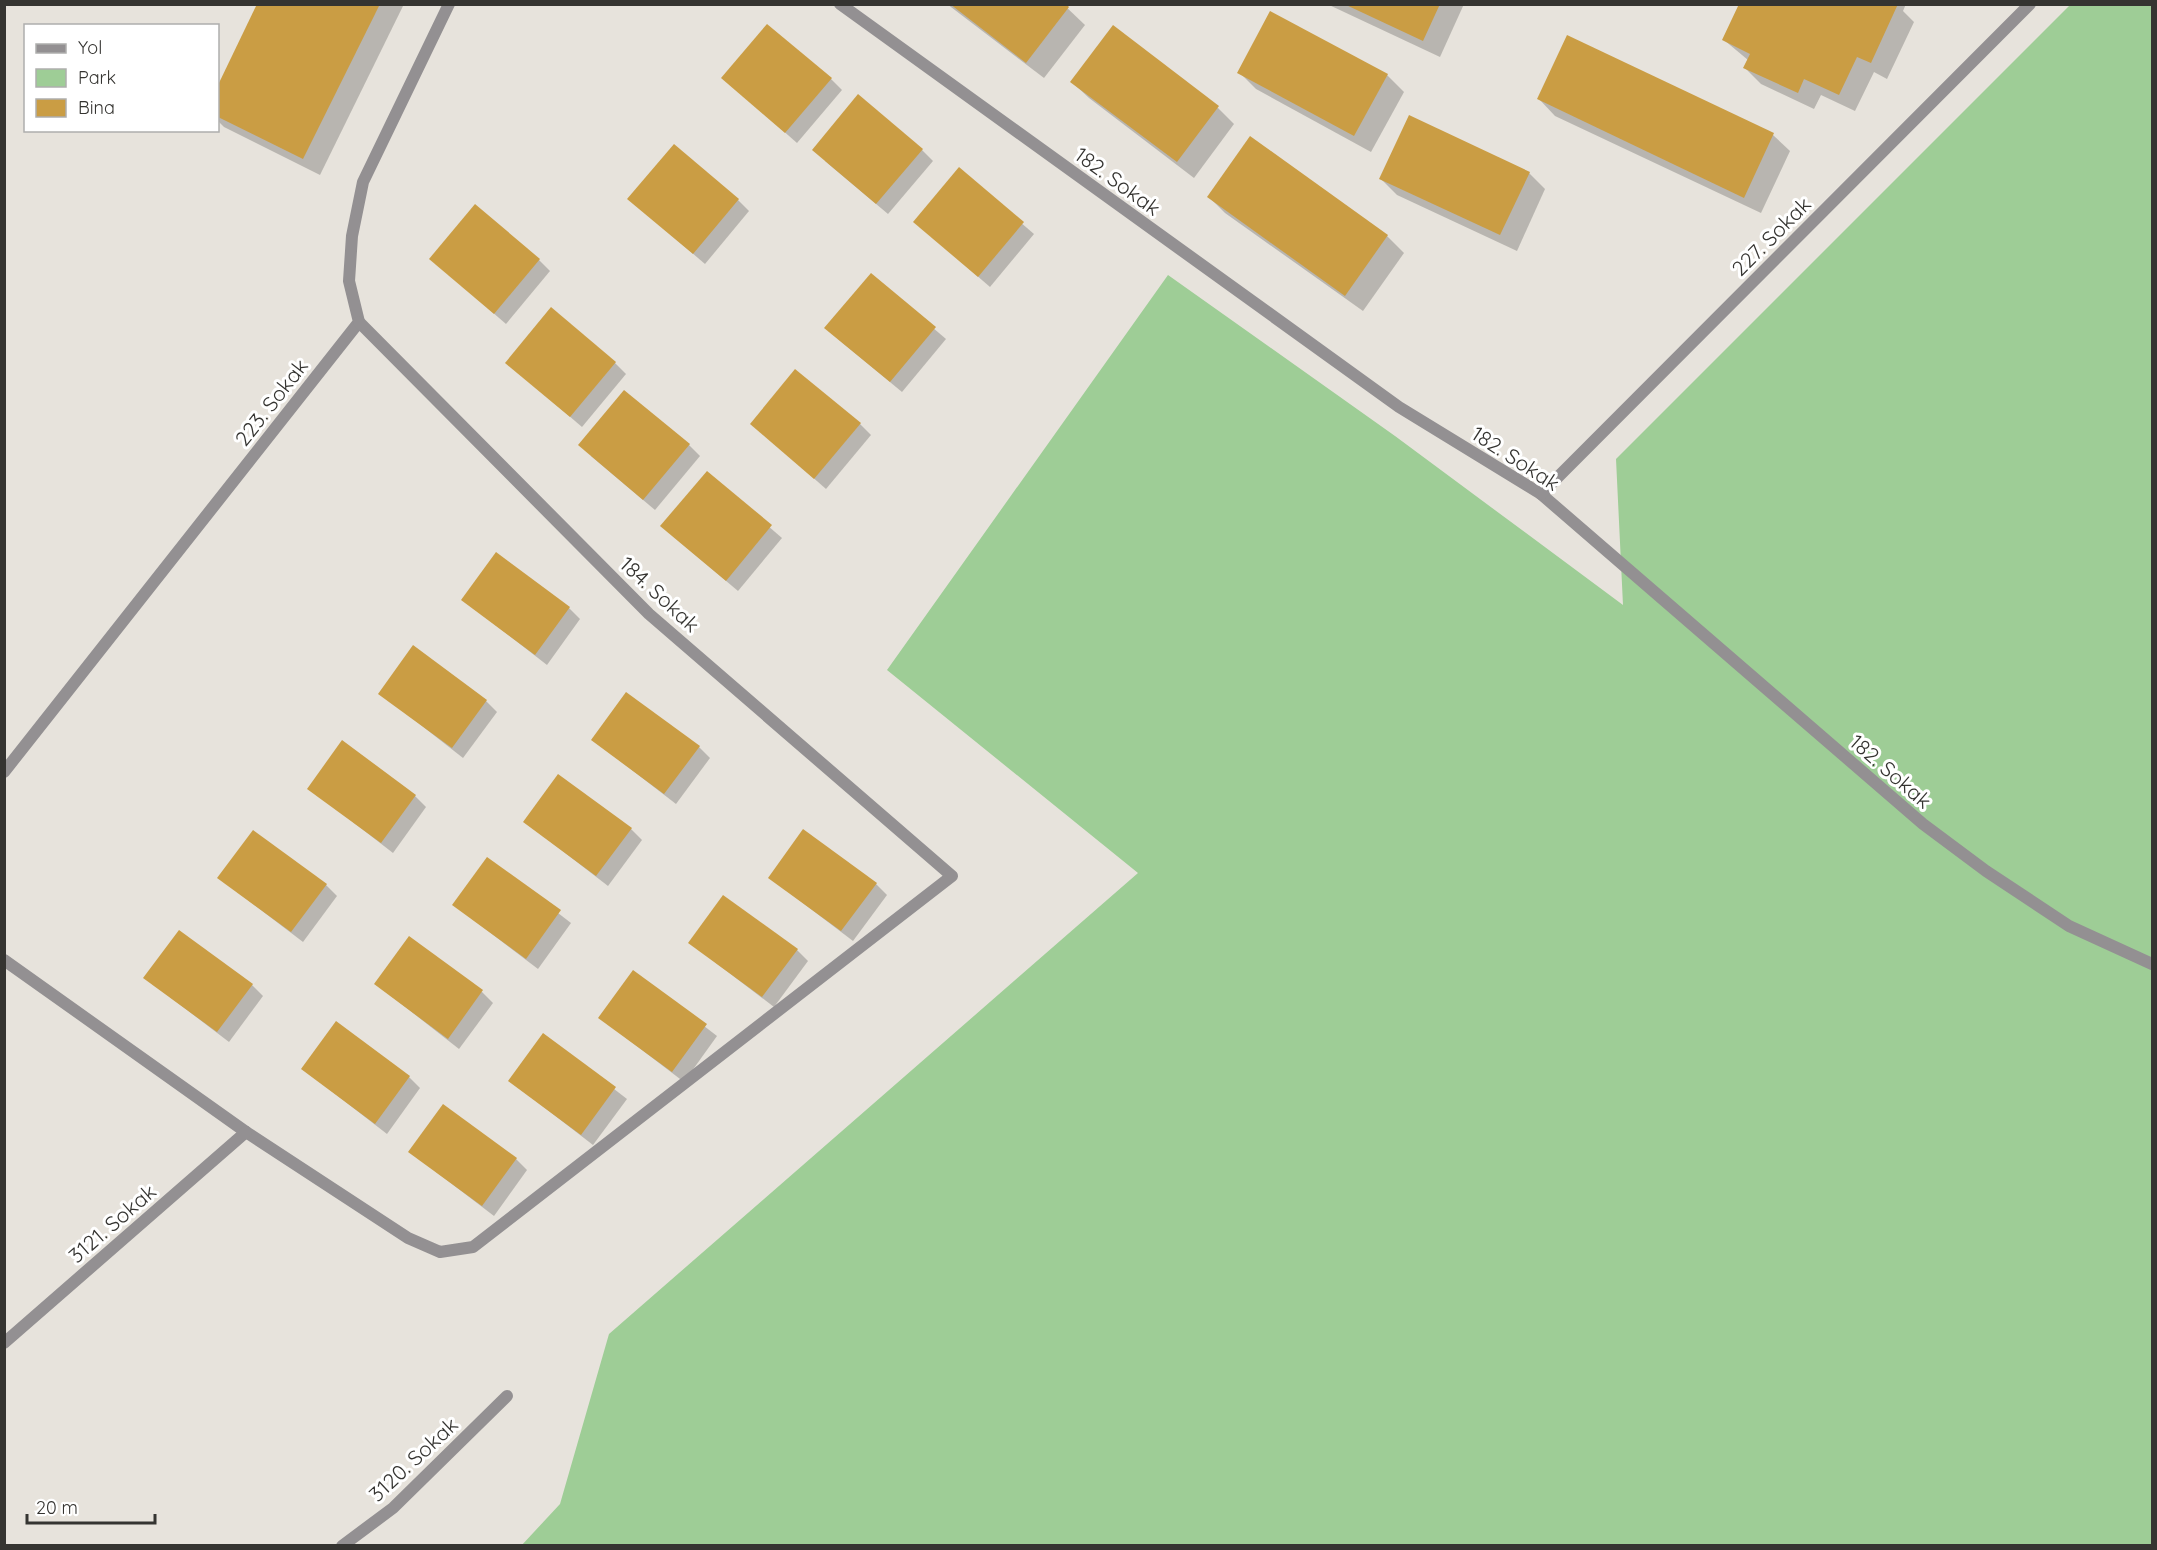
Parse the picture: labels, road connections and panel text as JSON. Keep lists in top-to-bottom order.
{
  "streets": {
    "street": [
      "182. Sokak",
      "227. Sokak",
      "223. Sokak",
      "184. Sokak",
      "3121. Sokak",
      "3120. Sokak"
    ]
  },
  "crossings": [
    ["182. Sokak", "227. Sokak"],
    ["223. Sokak", "184. Sokak"],
    ["184. Sokak", "3121. Sokak"]
  ],
  "legend": ["Yol", "Park", "Bina"],
  "scale_bar": "20 m"
}
